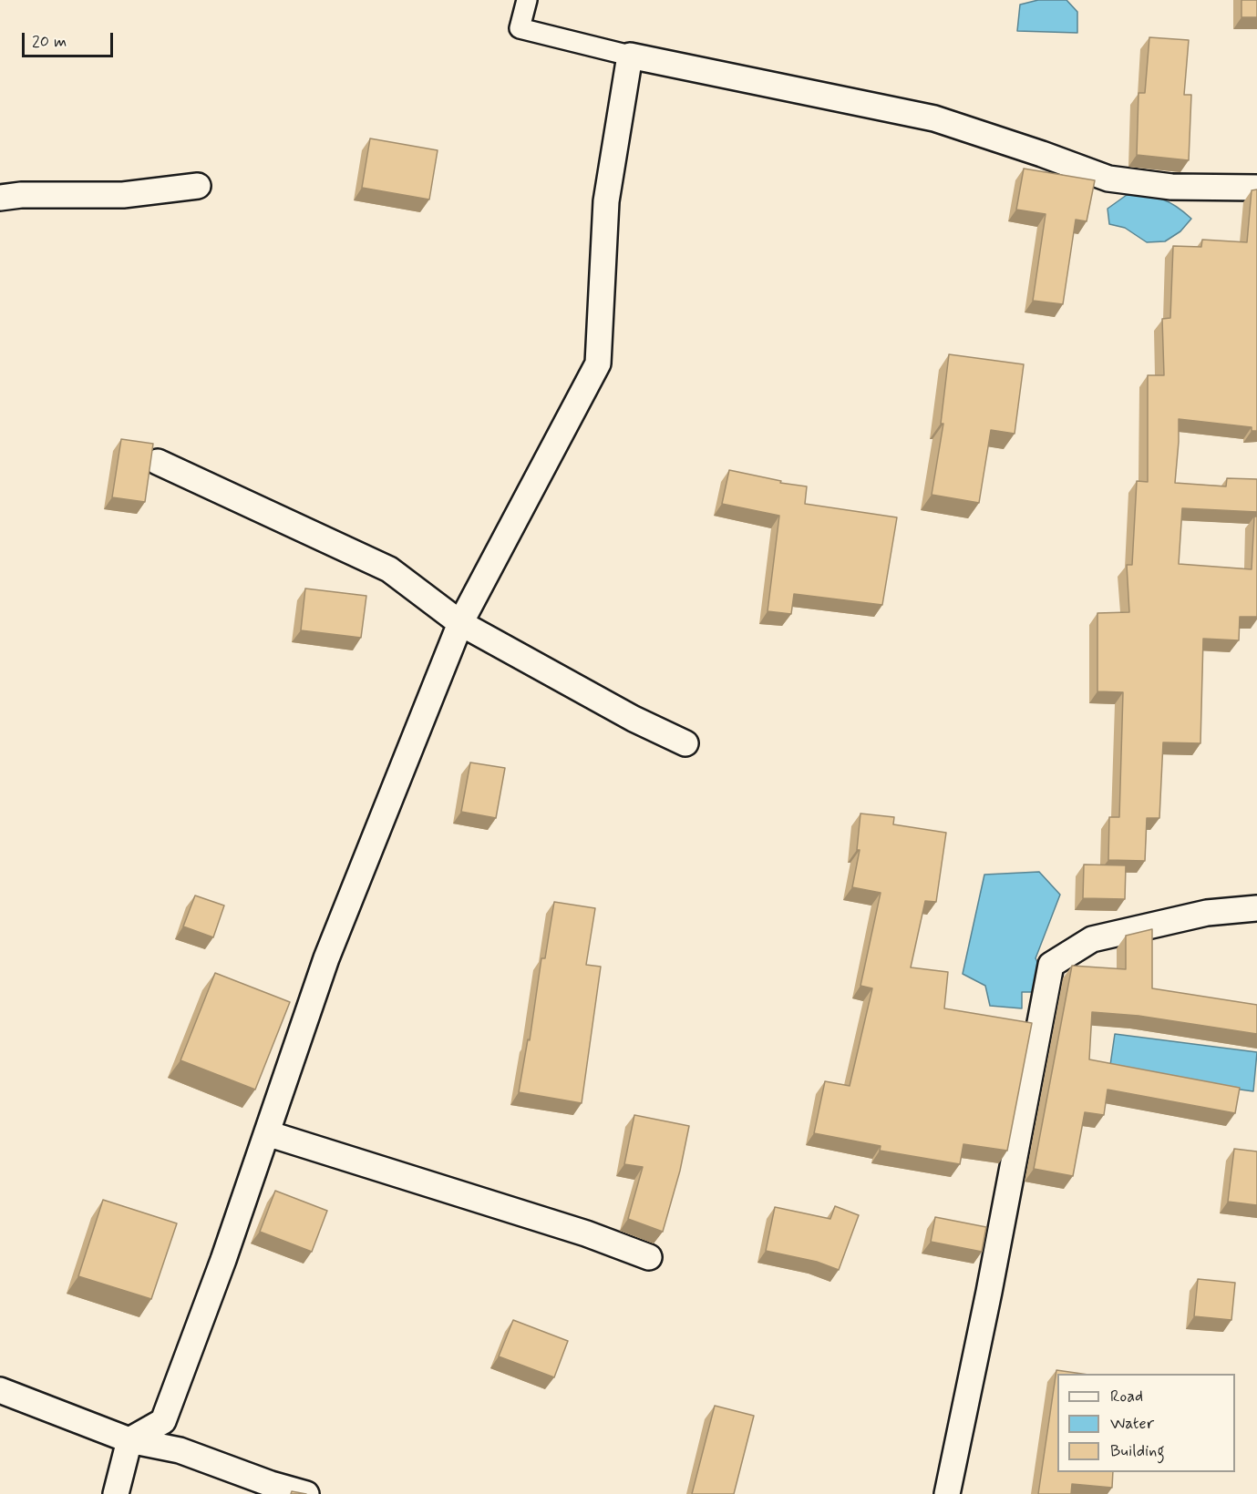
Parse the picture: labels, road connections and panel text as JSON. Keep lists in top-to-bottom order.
{
  "legend": ["Road", "Water", "Building"],
  "scale_bar": "20 m"
}
